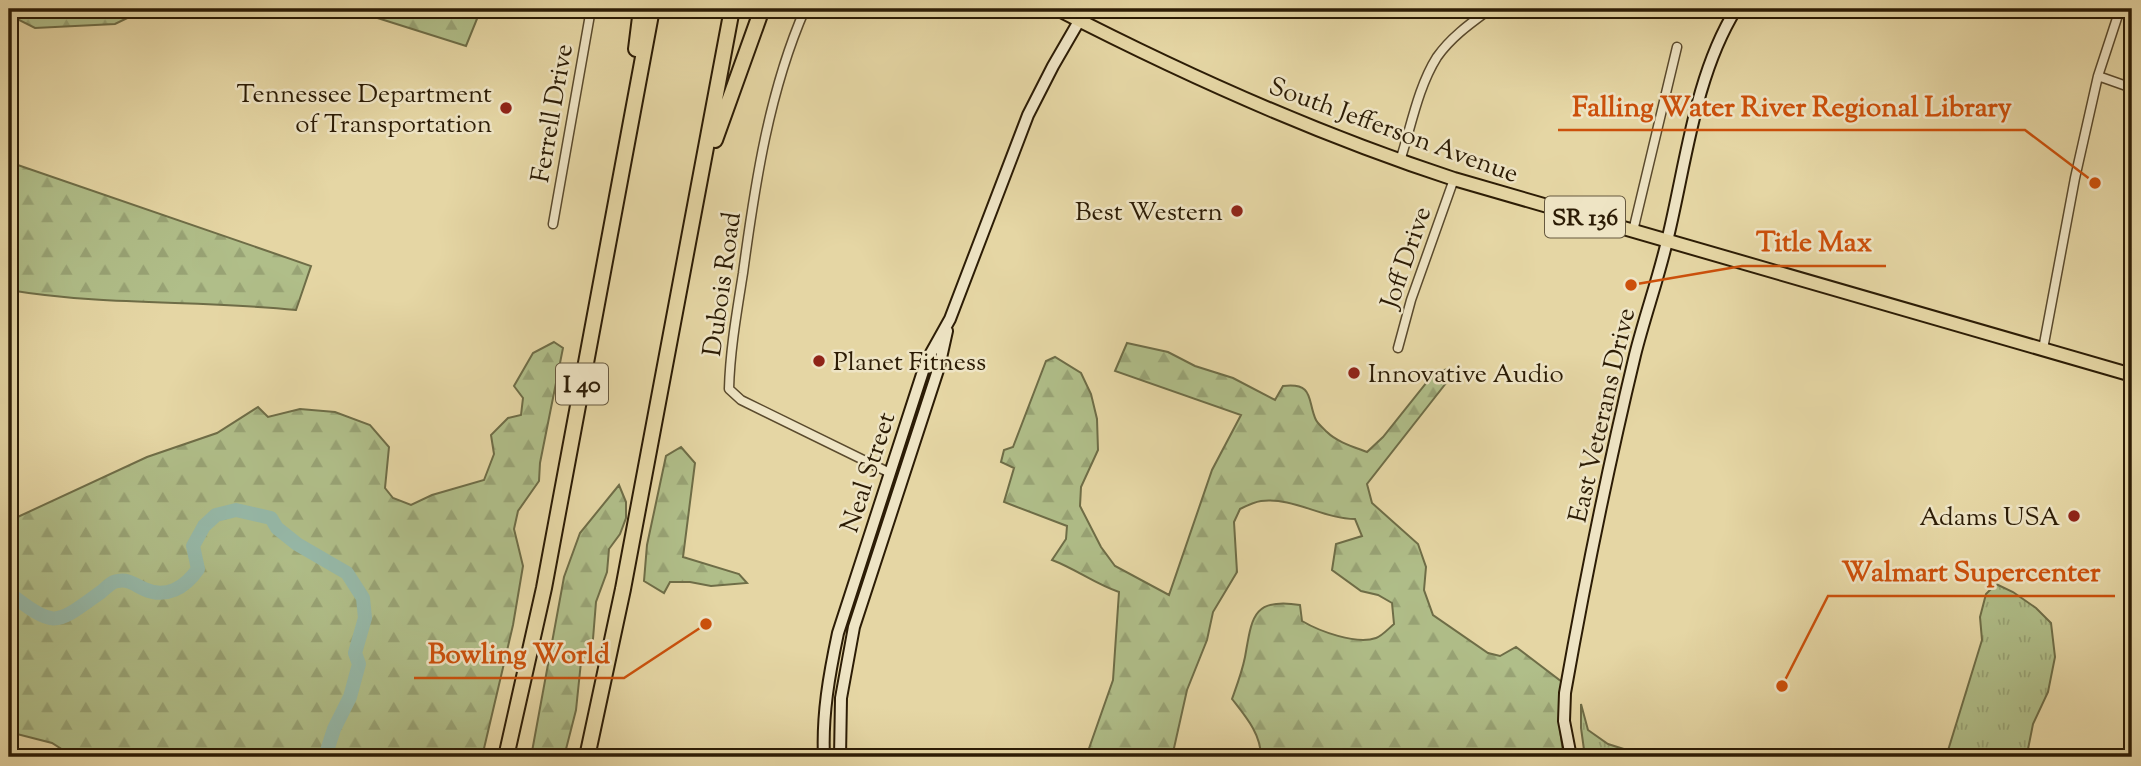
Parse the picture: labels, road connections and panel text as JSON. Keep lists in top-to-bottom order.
{
  "streets": {
    "highway": ["I 40"],
    "main road": [
      "South Jefferson Avenue",
      "SR 136",
      "East Veterans Drive",
      "Neal Street"
    ],
    "street": ["Ferrell Drive", "Joff Drive", "Dubois Road"]
  },
  "crossings": [
    ["South Jefferson Avenue", "Joff Drive"],
    ["South Jefferson Avenue", "East Veterans Drive"],
    ["South Jefferson Avenue", "Neal Street"],
    ["Dubois Road", "Neal Street"]
  ],
  "places": [
    "Tennessee Department of Transportation",
    "Falling Water River Regional Library",
    "Best Western",
    "Title Max",
    "Planet Fitness",
    "Innovative Audio",
    "Adams USA",
    "Bowling World",
    "Walmart Supercenter"
  ]
}
